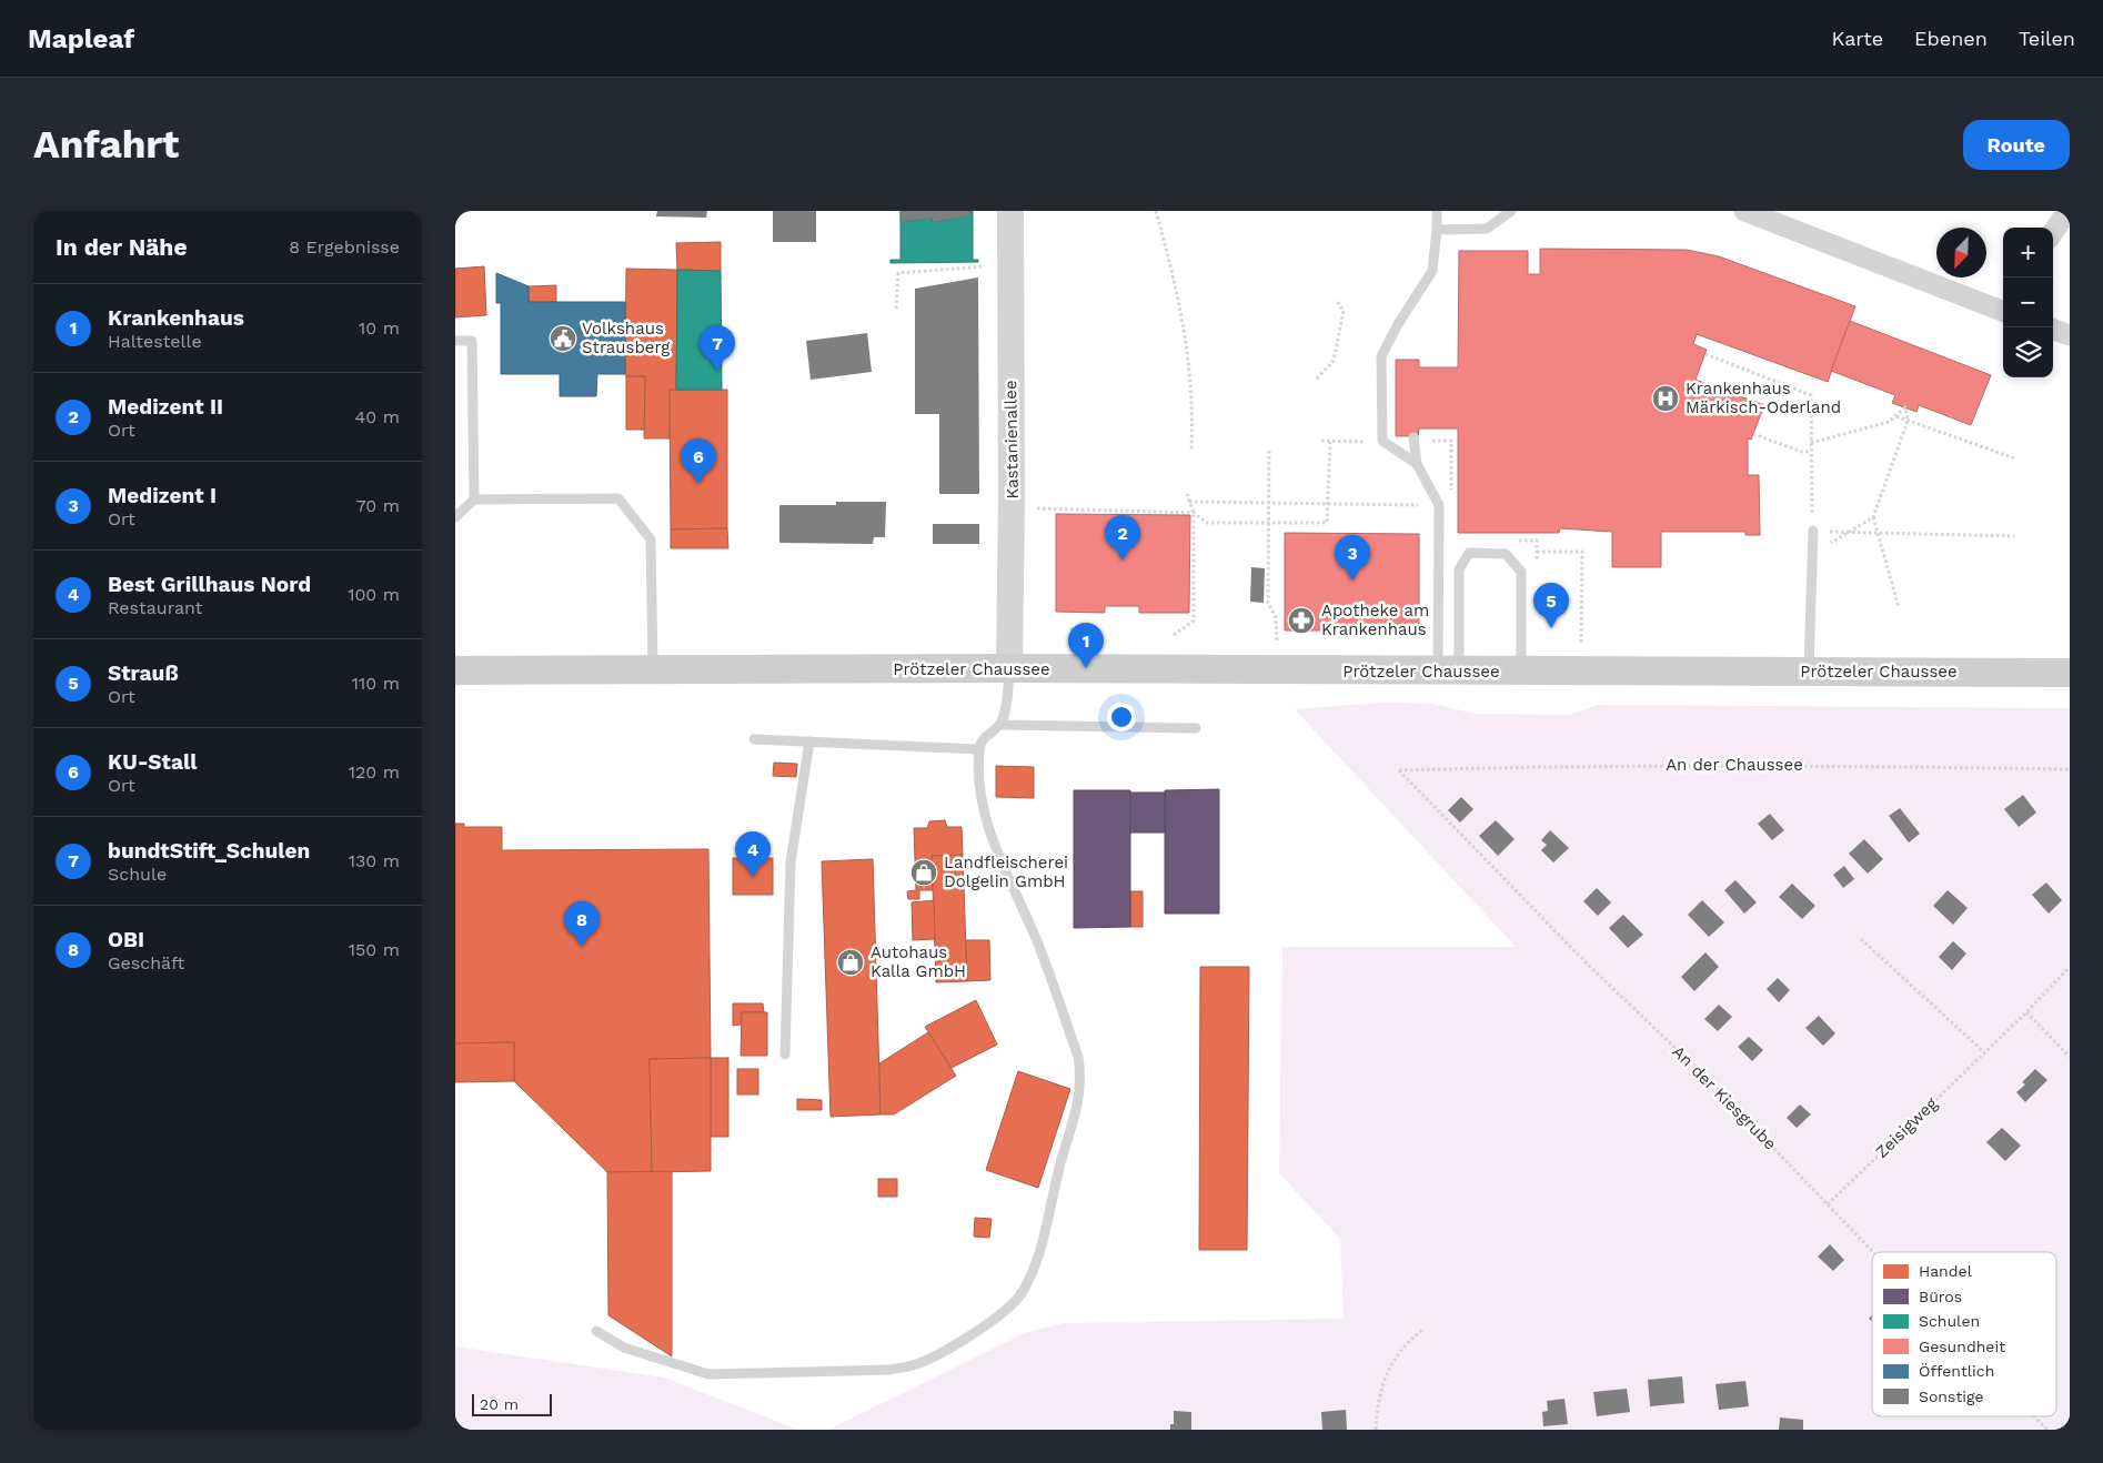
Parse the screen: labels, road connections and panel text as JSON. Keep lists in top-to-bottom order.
{
  "streets": {
    "main road": ["Prötzeler Chaussee"],
    "street": ["Kastanienallee"],
    "path": ["An der Chaussee", "An der Kiesgrube", "Zeisigweg"]
  },
  "crossings": [
    ["Kastanienallee", "Prötzeler Chaussee"],
    ["An der Chaussee", "An der Kiesgrube"],
    ["An der Kiesgrube", "Zeisigweg"]
  ],
  "places": {
    "public building": ["Volkshaus Strausberg"],
    "hospital": ["Krankenhaus Märkisch-Oderland"],
    "pharmacy": ["Apotheke am Krankenhaus"],
    "shop": ["Landfleischerei Dolgelin GmbH", "Autohaus Kalla GmbH"]
  },
  "legend": [
    "Handel",
    "Büros",
    "Schulen",
    "Gesundheit",
    "Öffentlich",
    "Sonstige"
  ],
  "scale_bar": "20 m",
  "north": "bottom left",
  "page": {
    "header": "Mapleaf",
    "nav": ["Karte", "Ebenen", "Teilen"],
    "buttons": "Route",
    "title": "Anfahrt",
    "heading": ["In der Nähe", "8 Ergebnisse"],
    "map_buttons": ["+", "−"],
    "list": [
      {
        "mark": "1",
        "name": "Krankenhaus",
        "note": "Haltestelle",
        "value": "10 m"
      },
      {
        "mark": "2",
        "name": "Medizent II",
        "note": "Ort",
        "value": "40 m"
      },
      {
        "mark": "3",
        "name": "Medizent I",
        "note": "Ort",
        "value": "70 m"
      },
      {
        "mark": "4",
        "name": "Best Grillhaus Nord",
        "note": "Restaurant",
        "value": "100 m"
      },
      {
        "mark": "5",
        "name": "Strauß",
        "note": "Ort",
        "value": "110 m"
      },
      {
        "mark": "6",
        "name": "KU-Stall",
        "note": "Ort",
        "value": "120 m"
      },
      {
        "mark": "7",
        "name": "bundtStift_Schulen",
        "note": "Schule",
        "value": "130 m"
      },
      {
        "mark": "8",
        "name": "OBI",
        "note": "Geschäft",
        "value": "150 m"
      }
    ],
    "pins": [
      "7",
      "6",
      "2",
      "3",
      "5",
      "1",
      "4",
      "8"
    ],
    "scale": "20 m"
  }
}
